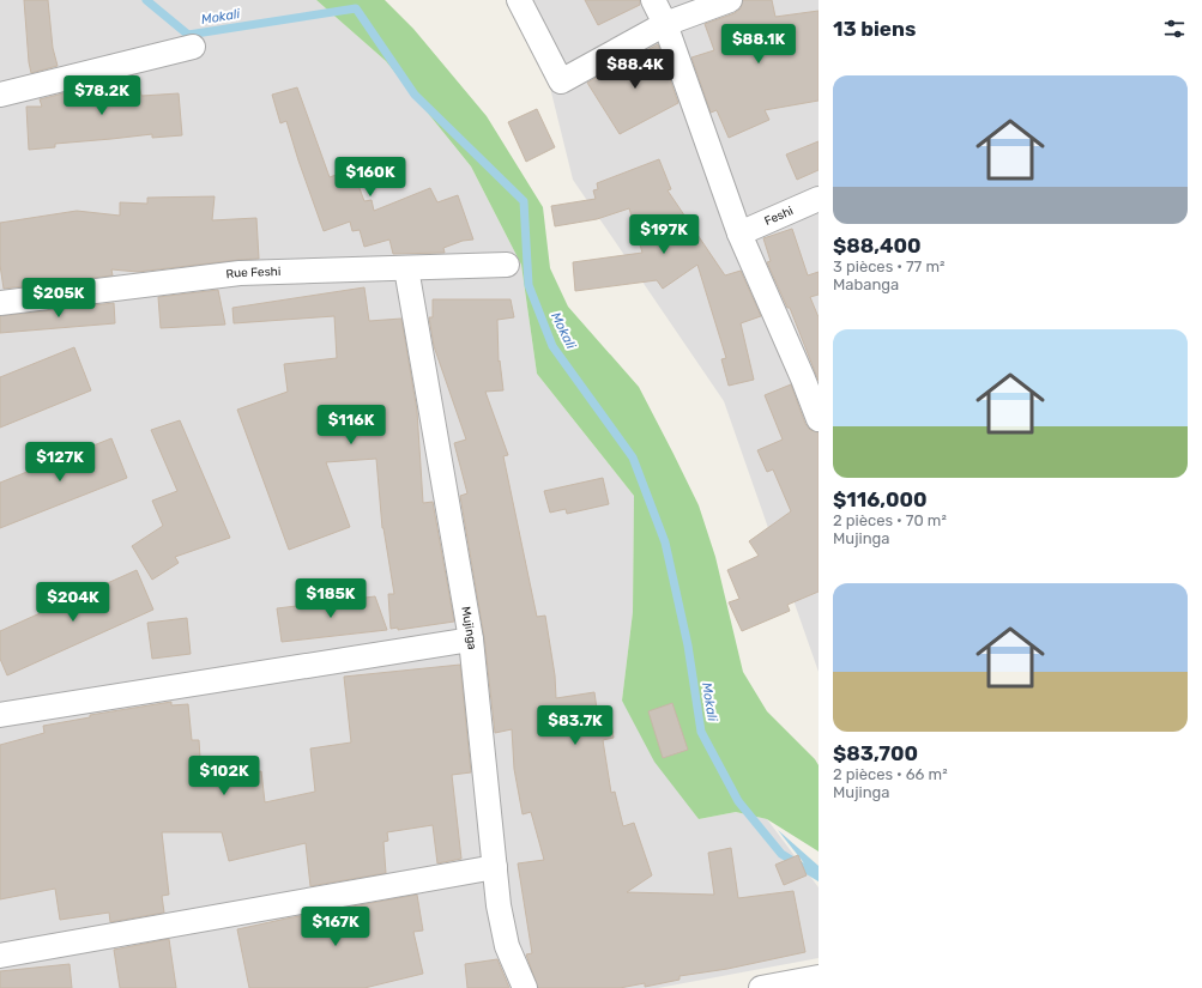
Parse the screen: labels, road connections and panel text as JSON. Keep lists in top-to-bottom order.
{
  "streets": {
    "street": ["Feshi", "Rue Feshi", "Mujinga"]
  },
  "crossings": [
    ["Rue Feshi", "Mujinga"]
  ],
  "water": ["Mokali"],
  "page": {
    "heading": "13 biens",
    "price": [
      "$88.1K",
      "$88.4K",
      "$78.2K",
      "$160K",
      "$197K",
      "$205K",
      "$116K",
      "$127K",
      "$185K",
      "$204K",
      "$83.7K",
      "$102K",
      "$167K"
    ],
    "list": [
      {
        "name": "$88,400",
        "note": "3 pièces · 77 m² · Mabanga"
      },
      {
        "name": "$116,000",
        "note": "2 pièces · 70 m² · Mujinga"
      },
      {
        "name": "$83,700",
        "note": "2 pièces · 66 m² · Mujinga"
      }
    ]
  }
}
